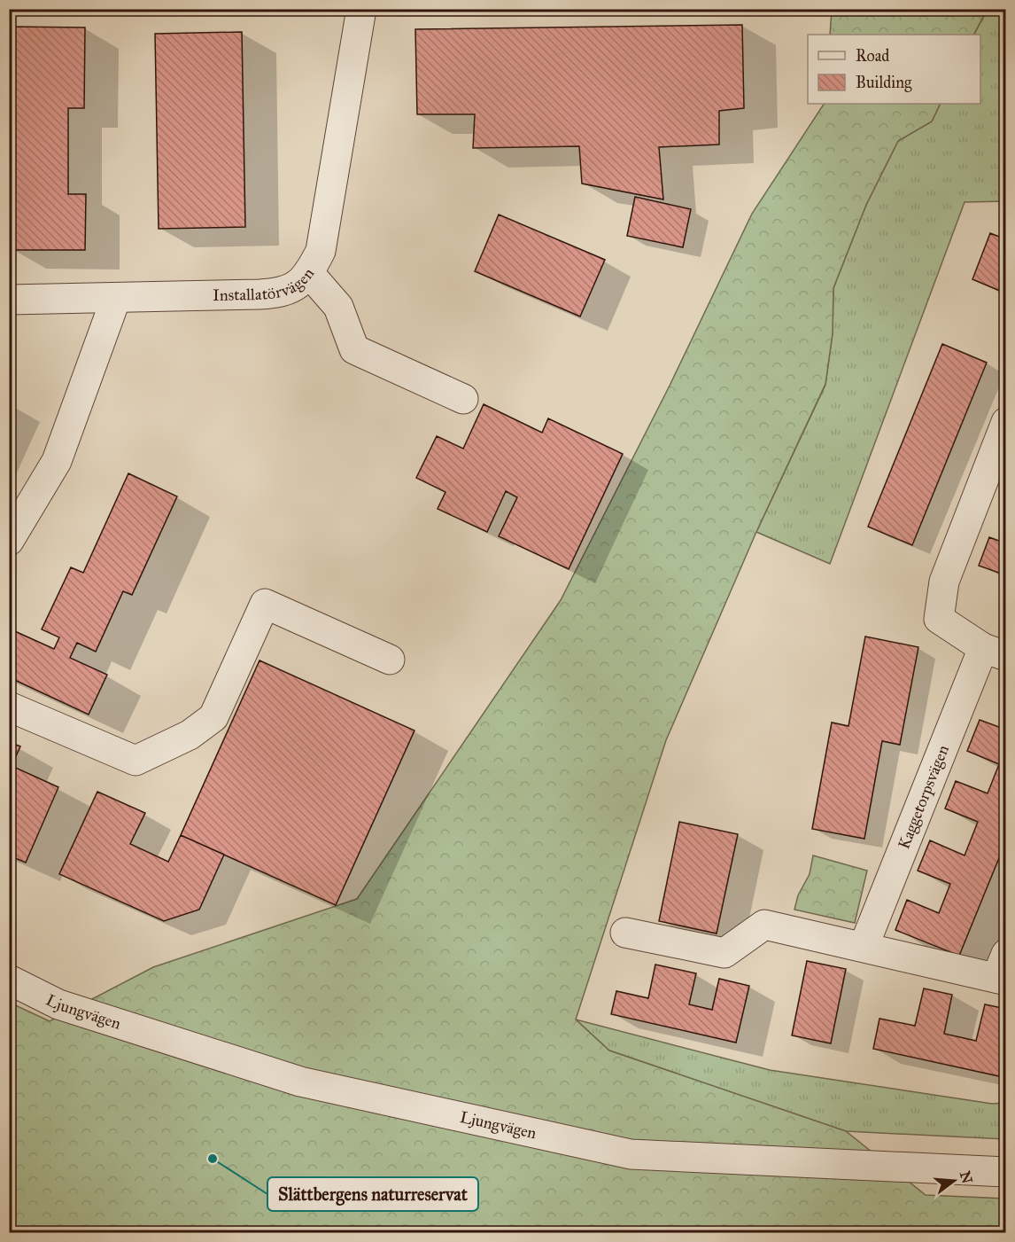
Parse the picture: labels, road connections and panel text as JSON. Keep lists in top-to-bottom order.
{
  "streets": {
    "street": ["Installatörvägen", "Kaggetorpsvägen", "Ljungvägen"]
  },
  "places": ["Slättbergens naturreservat"],
  "legend": ["Road", "Building"],
  "north": "right"
}
